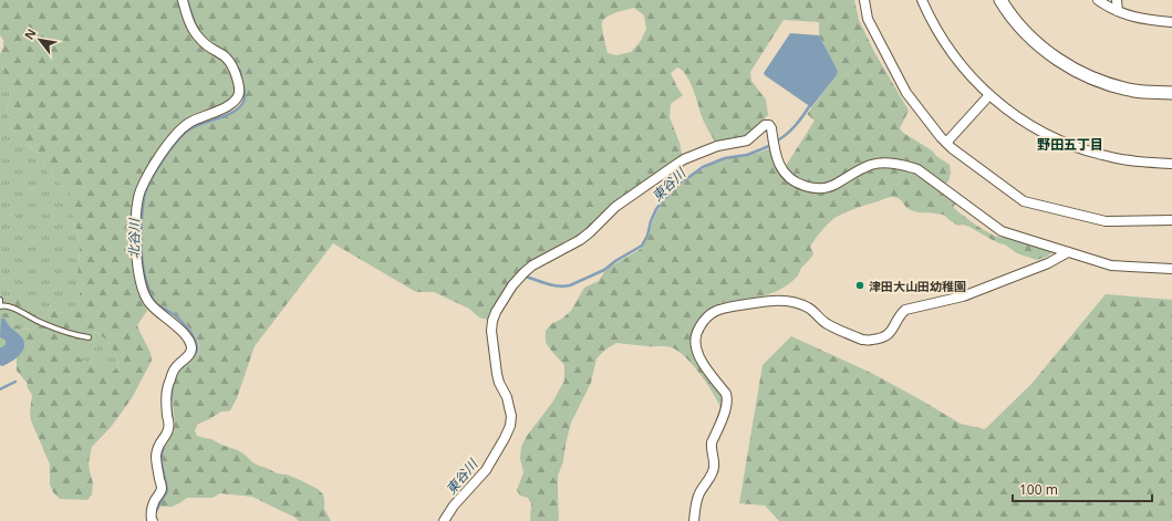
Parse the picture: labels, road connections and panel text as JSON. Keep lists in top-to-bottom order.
{
  "districts": ["野田五丁目"],
  "water": ["東谷川", "北谷川"],
  "places": ["津田大山田幼稚園"],
  "scale_bar": "100 m",
  "north": "top left"
}
